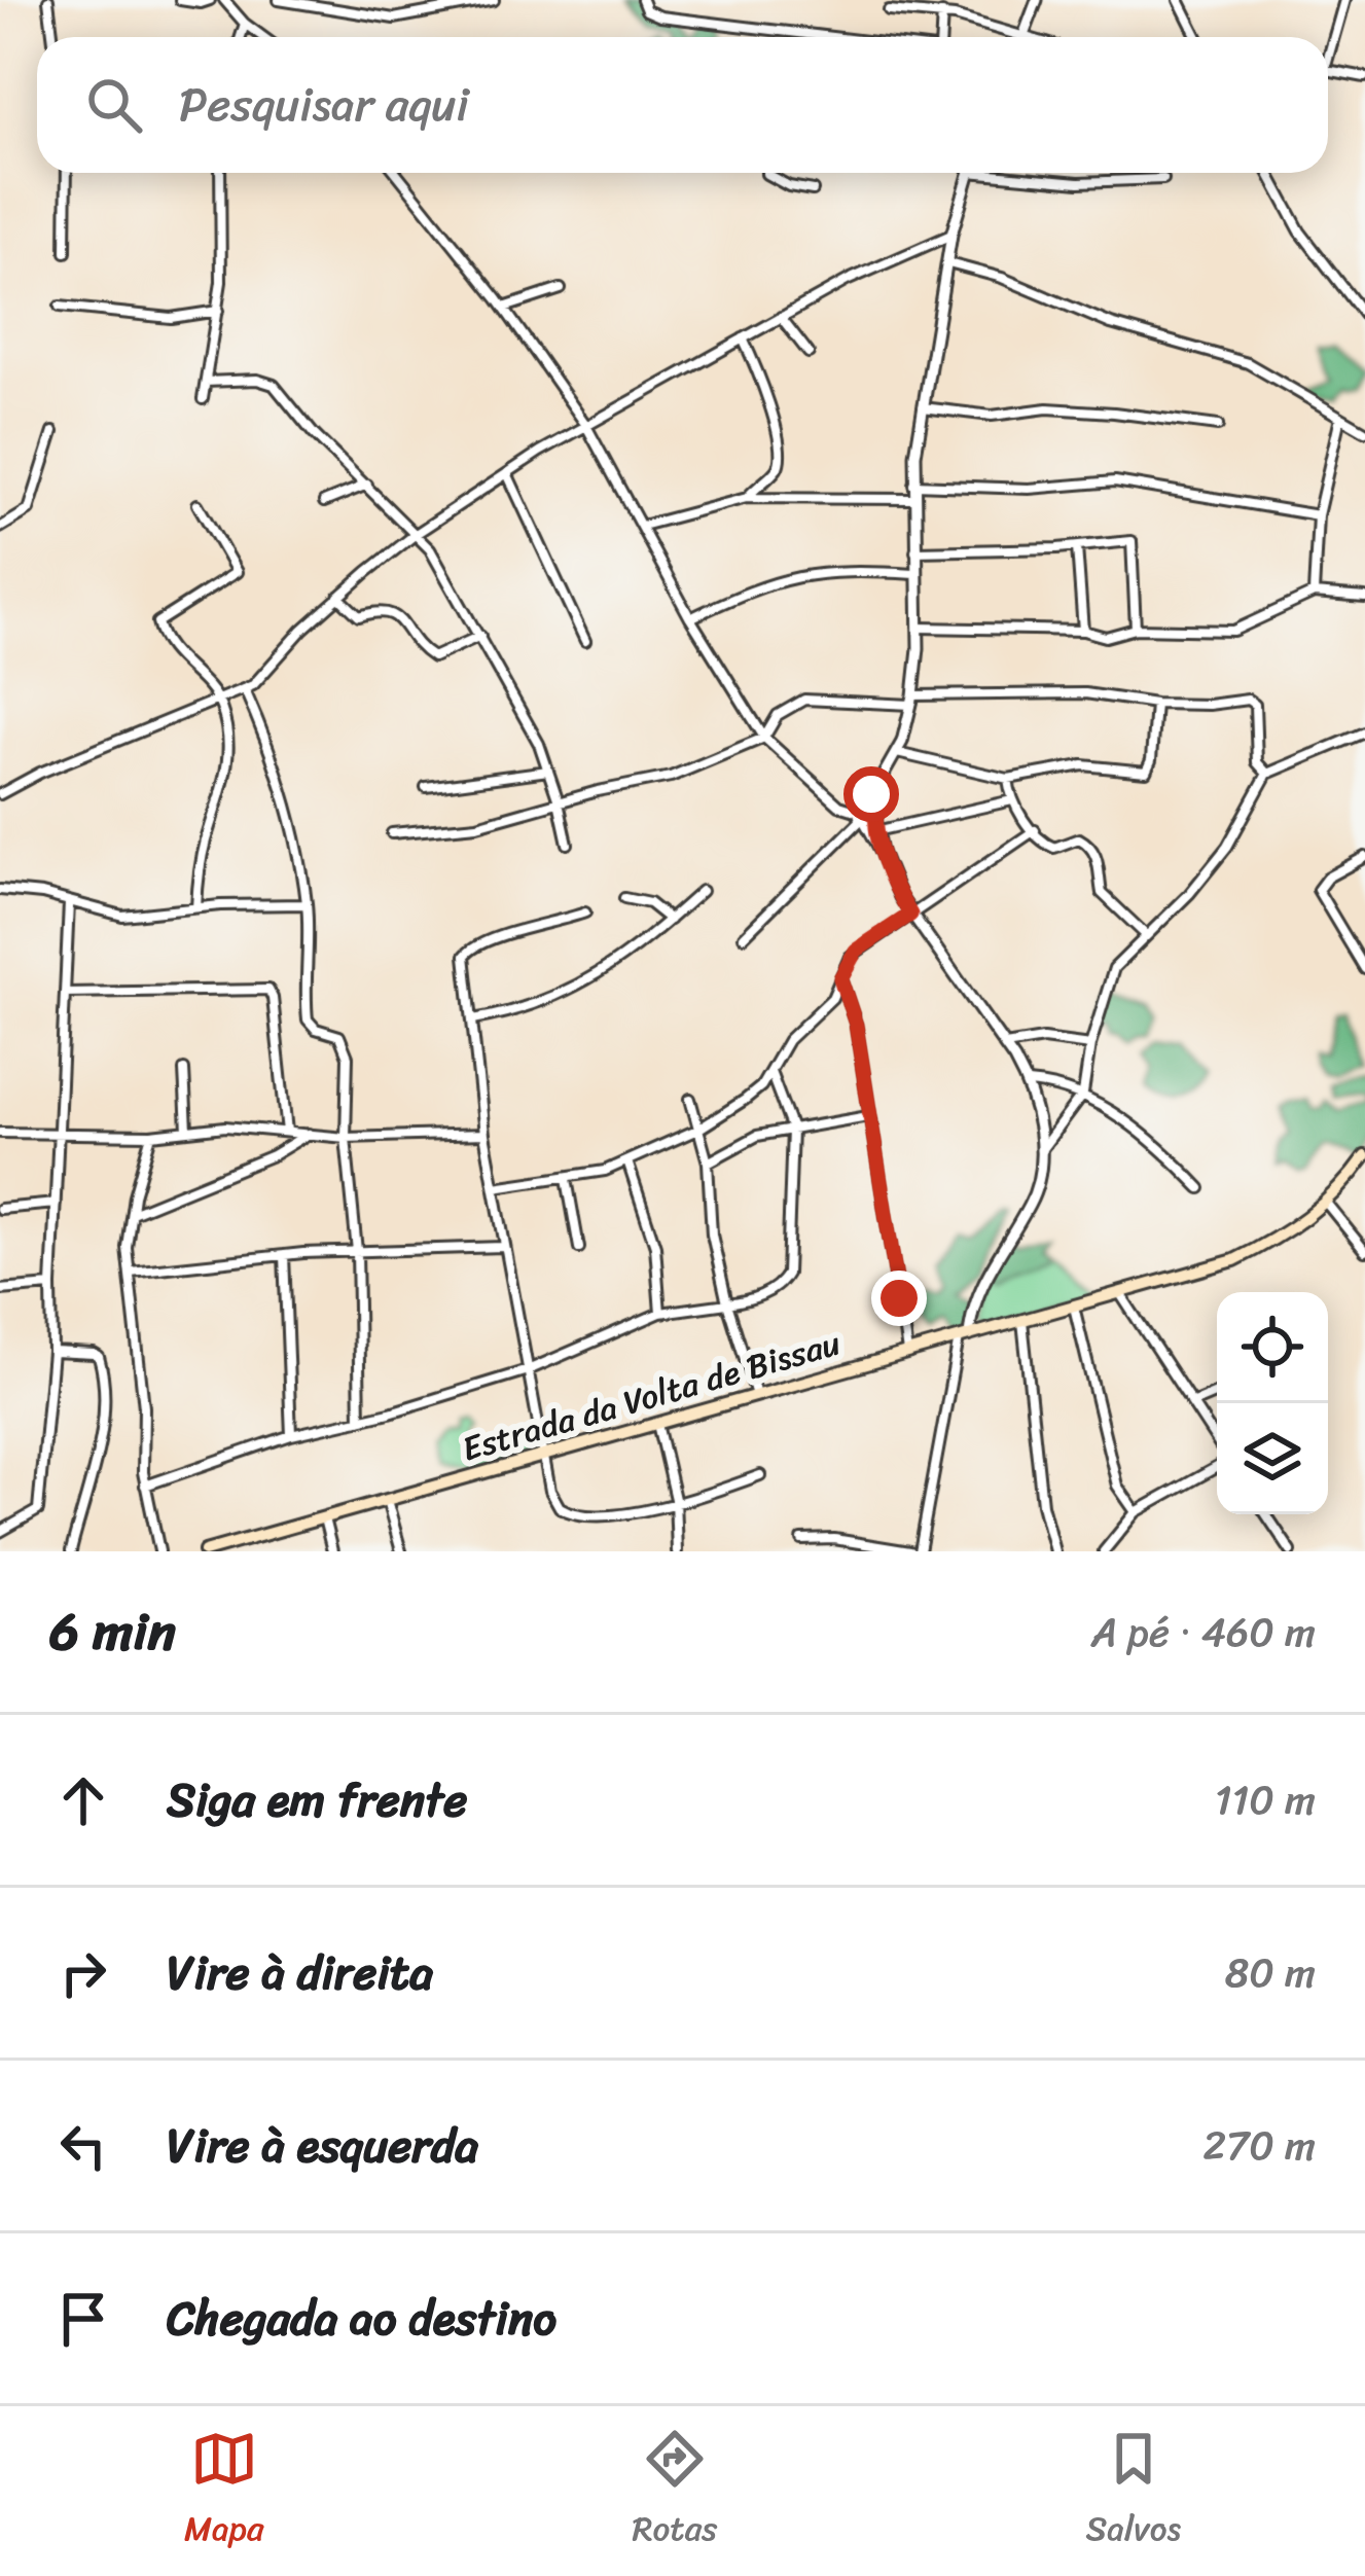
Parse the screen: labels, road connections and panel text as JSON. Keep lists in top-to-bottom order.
{
  "streets": {
    "main road": ["Estrada da Volta de Bissau"]
  },
  "page": {
    "search": "Pesquisar aqui",
    "heading": ["6 min", "A pé · 460 m"],
    "list": [
      ["Siga em frente", "110 m"],
      ["Vire à direita", "80 m"],
      ["Vire à esquerda", "270 m"],
      "Chegada ao destino"
    ],
    "nav": ["Mapa", "Rotas", "Salvos"]
  }
}
